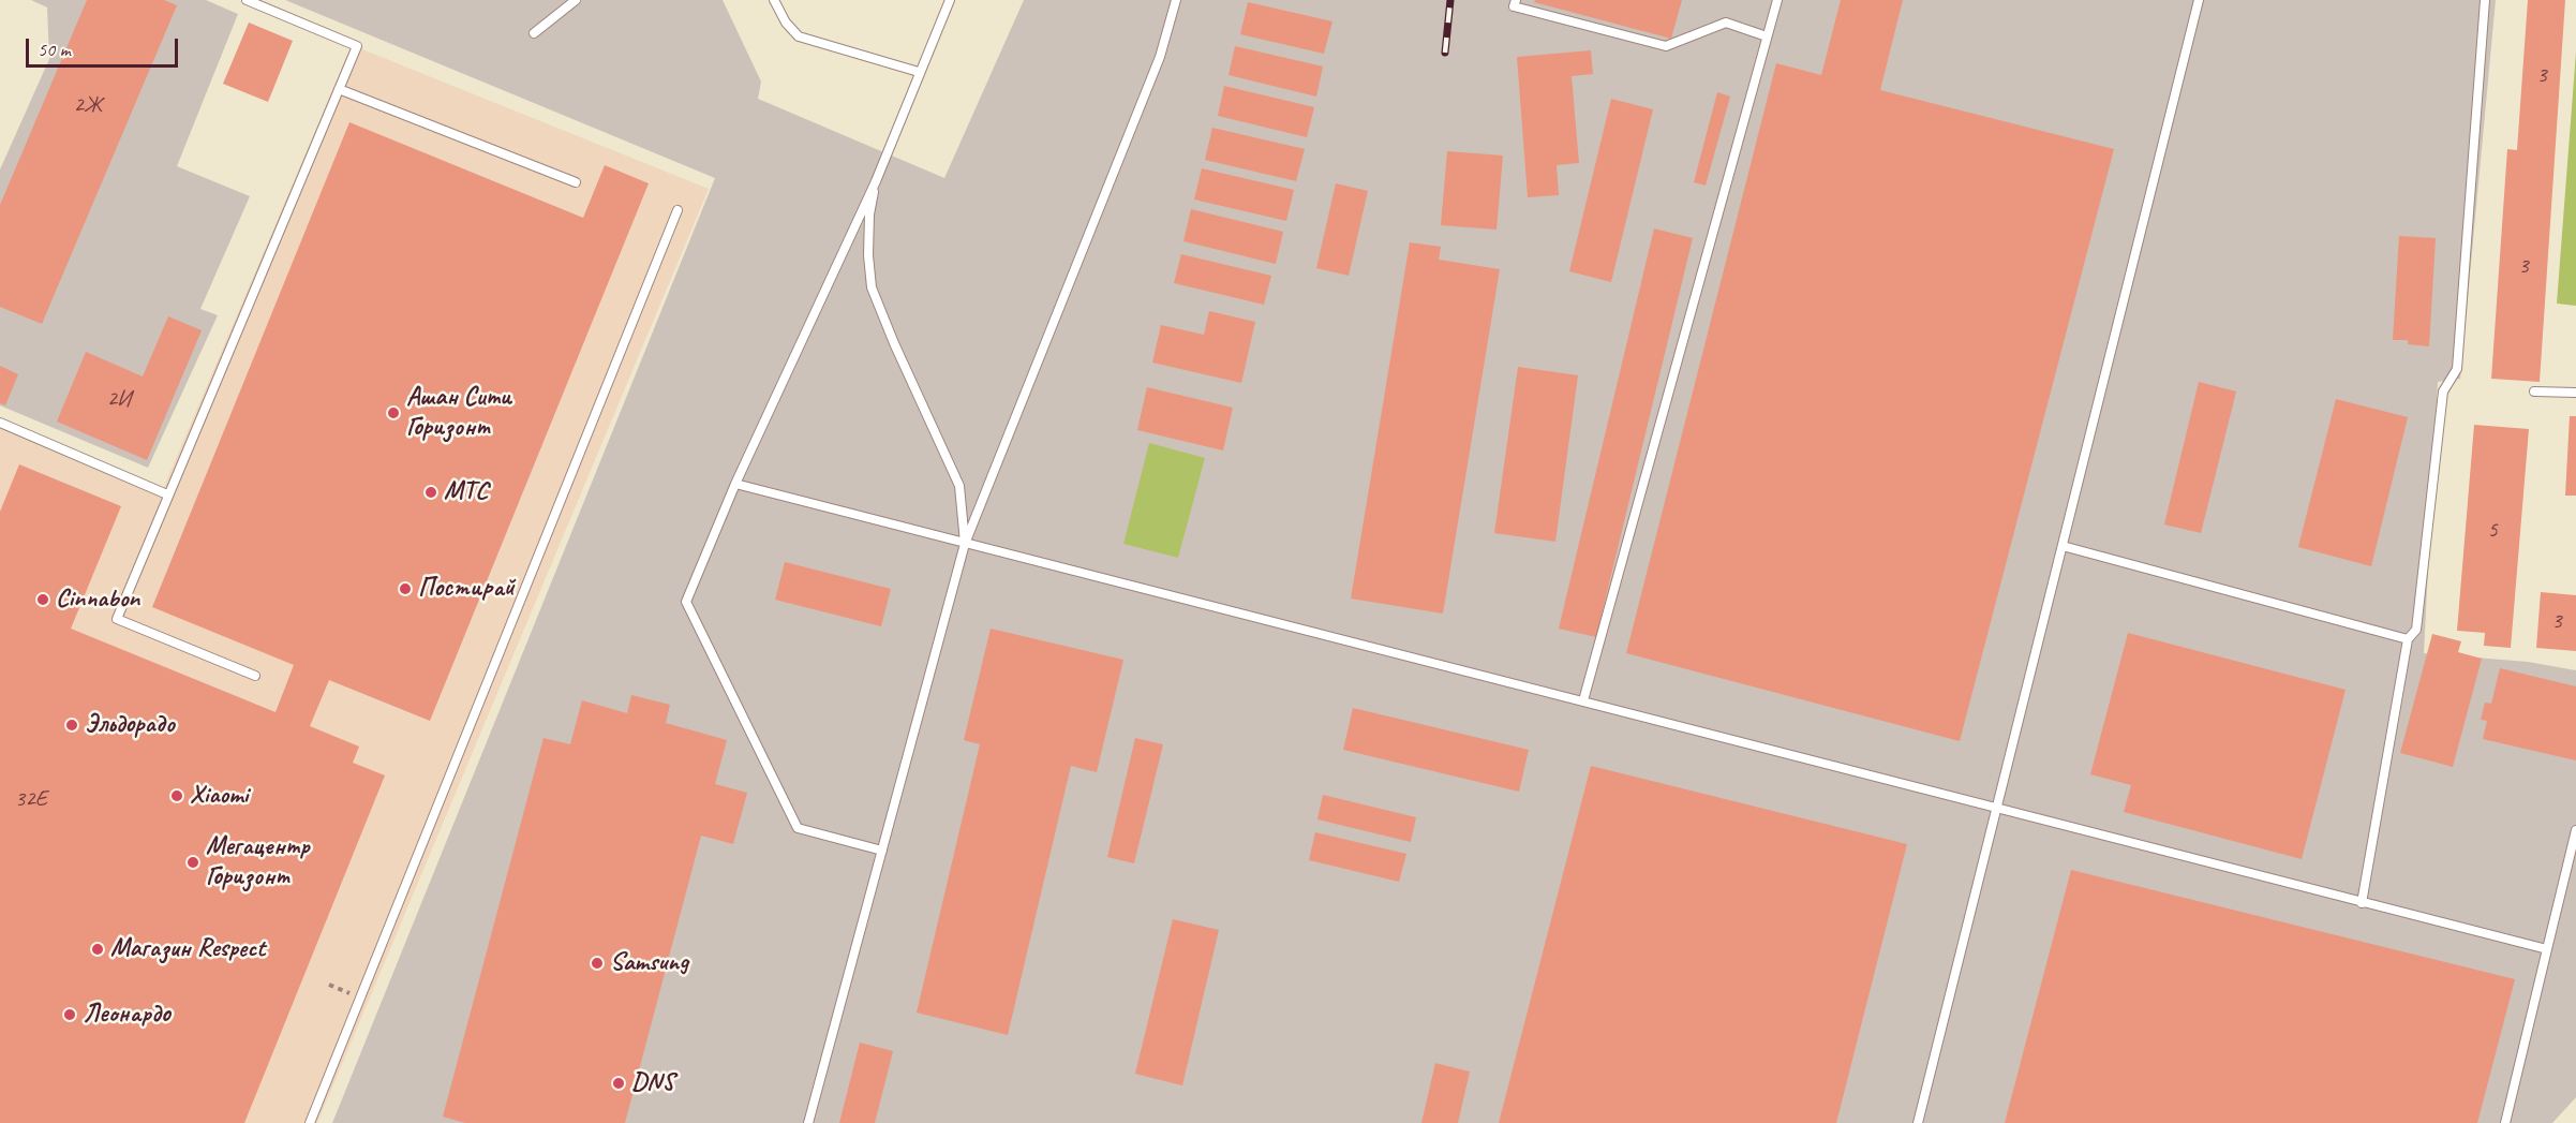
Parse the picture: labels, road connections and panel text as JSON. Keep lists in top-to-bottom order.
{
  "places": [
    "Ашан Сити Горизонт",
    "МТС",
    "Постирай",
    "Cinnabon",
    "Эльдорадо",
    "Xiaomi",
    "Мегацентр Горизонт",
    "Магазин Respect",
    "Samsung",
    "Леонардо",
    "DNS"
  ],
  "house_numbers": [
    "3",
    "2Ж",
    "3",
    "2И",
    "5",
    "3",
    "32Е"
  ],
  "scale_bar": "50 m"
}
